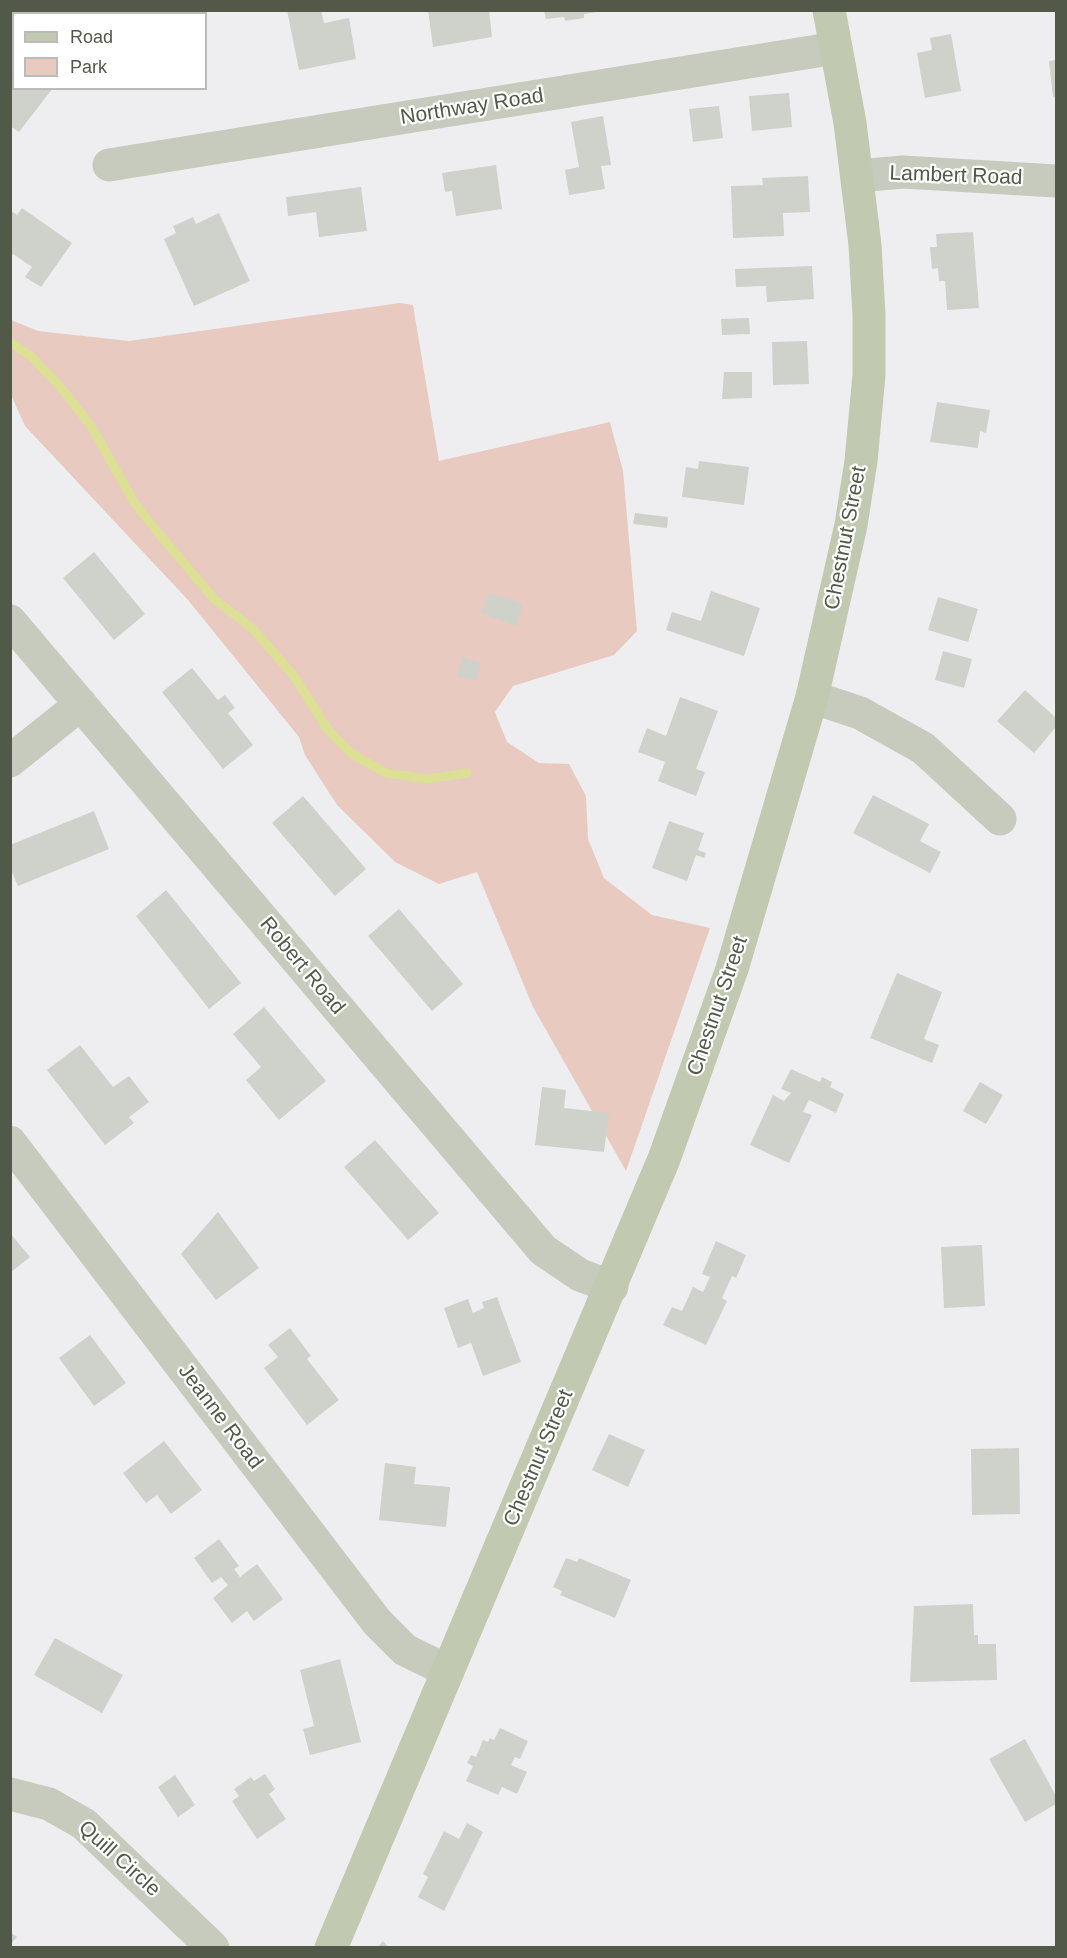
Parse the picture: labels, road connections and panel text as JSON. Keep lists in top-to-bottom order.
{
  "streets": {
    "main road": ["Chestnut Street"],
    "street": [
      "Northway Road",
      "Lambert Road",
      "Robert Road",
      "Jeanne Road",
      "Quill Circle"
    ]
  },
  "crossings": [
    ["Northway Road", "Chestnut Street"],
    ["Lambert Road", "Chestnut Street"],
    ["Chestnut Street", "Robert Road"],
    ["Chestnut Street", "Jeanne Road"]
  ],
  "legend": ["Road", "Park"]
}
